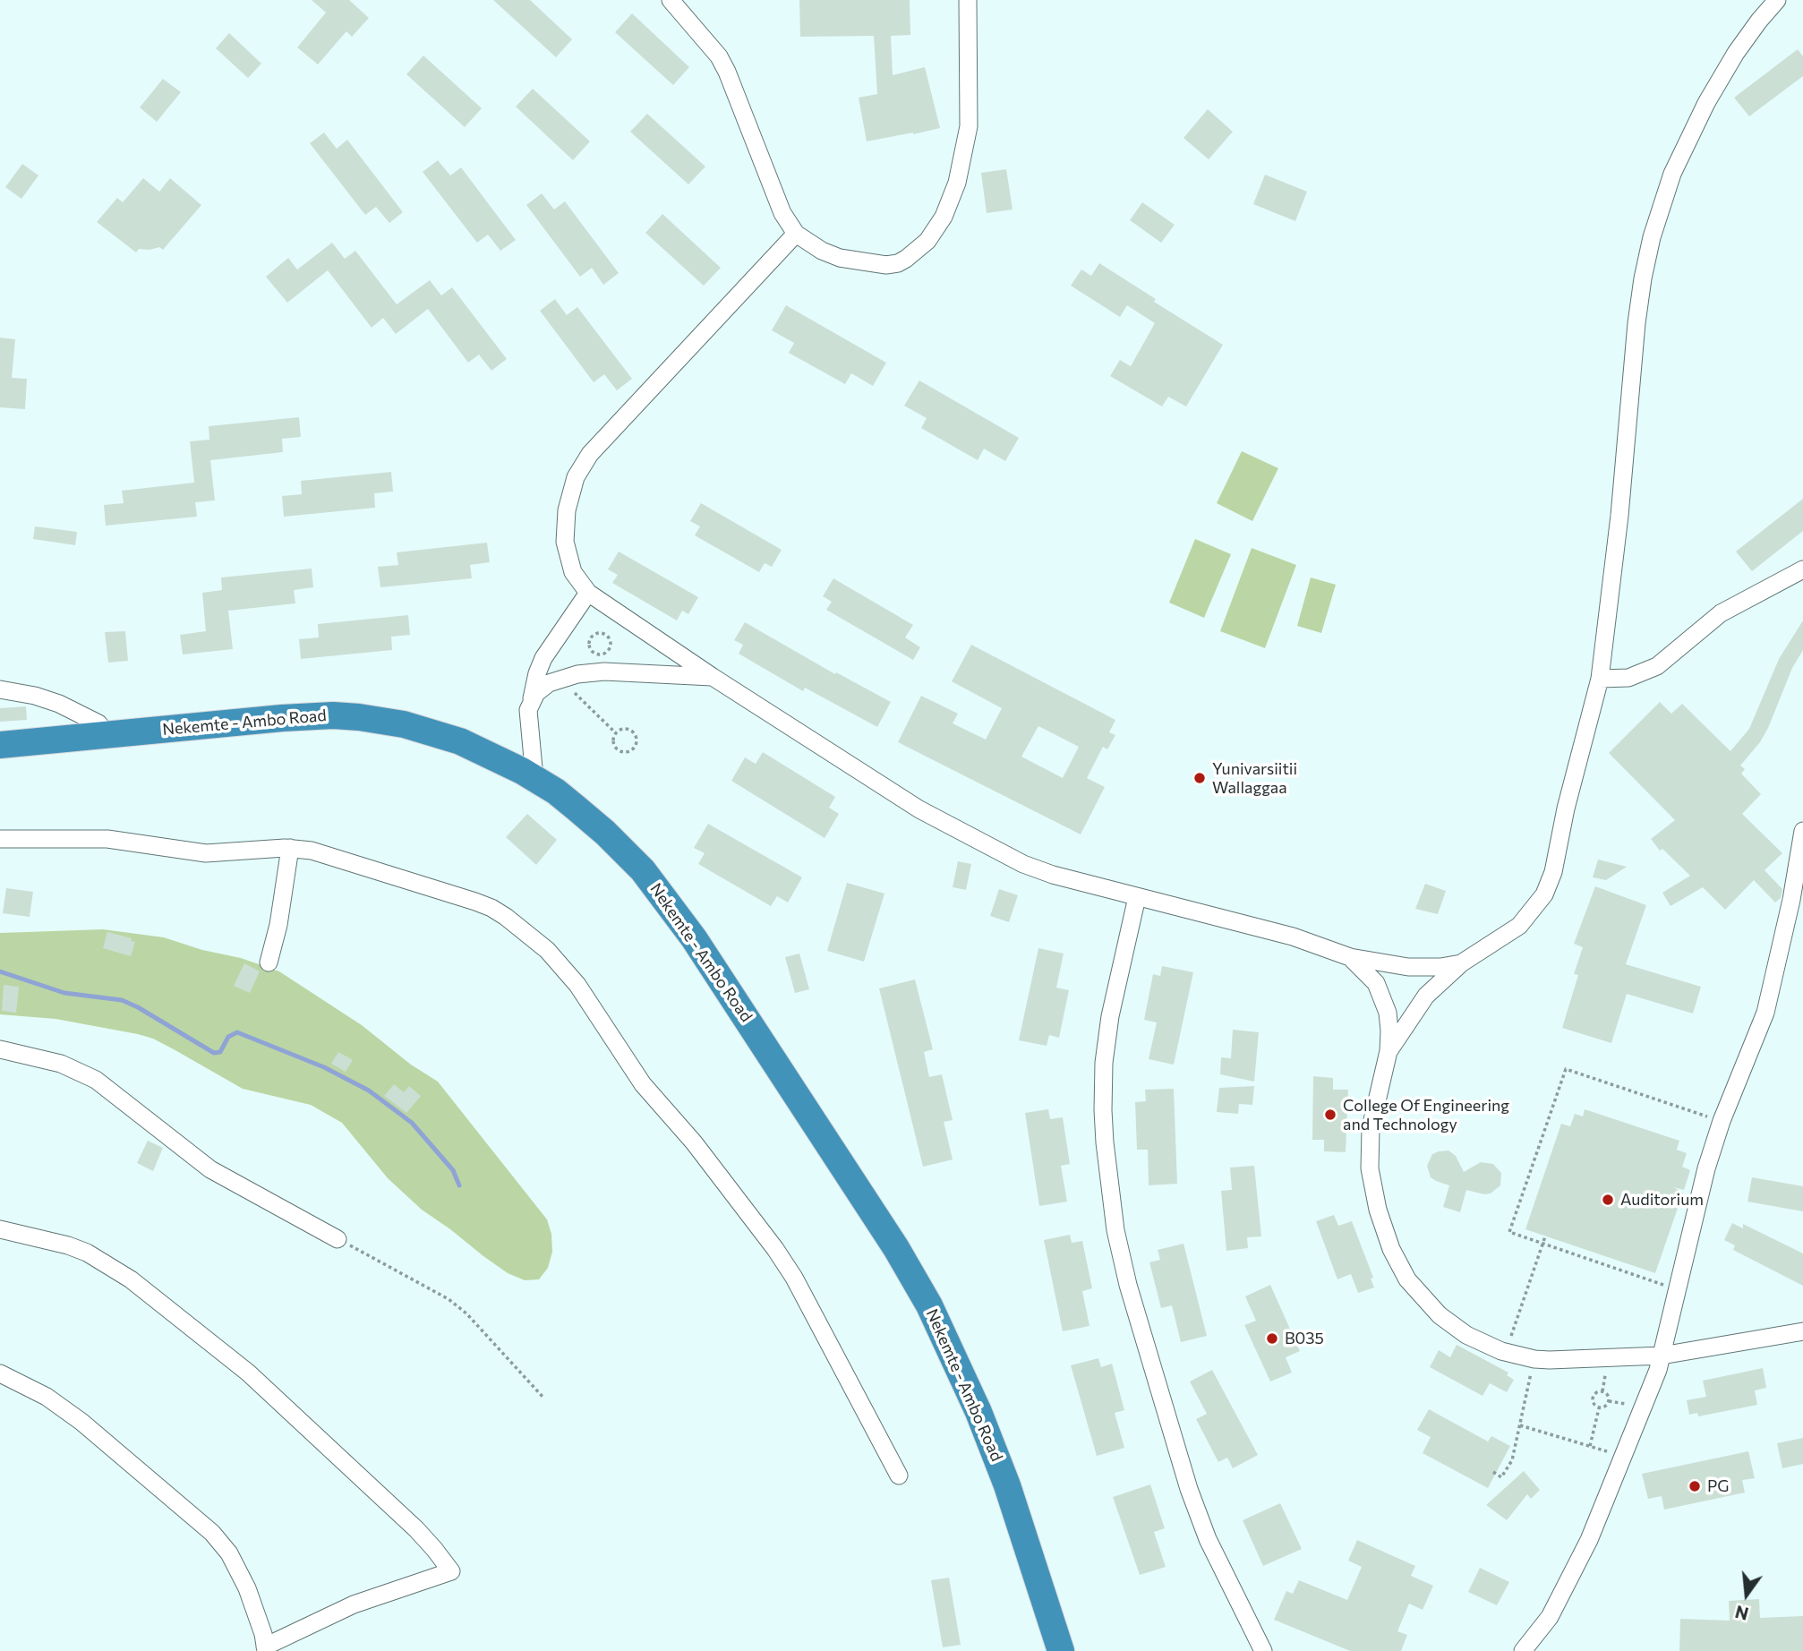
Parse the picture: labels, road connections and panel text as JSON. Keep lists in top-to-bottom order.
{
  "streets": {
    "highway": ["Nekemte - Ambo Road"]
  },
  "places": [
    "Yunivarsiitii Wallaggaa",
    "College Of Engineering and Technology",
    "Auditorium",
    "B035",
    "PG"
  ],
  "north": "bottom"
}
